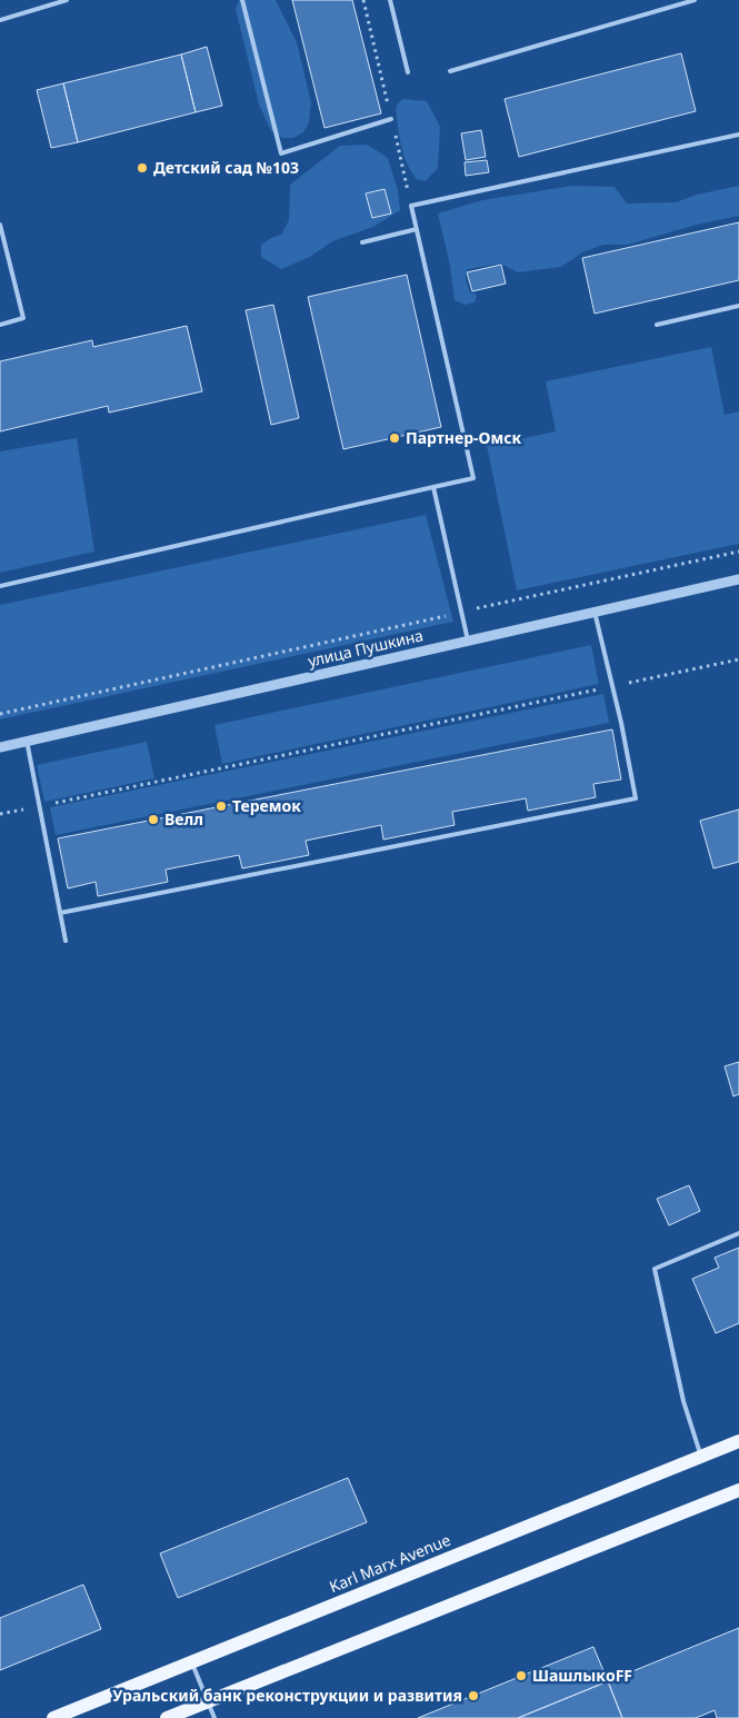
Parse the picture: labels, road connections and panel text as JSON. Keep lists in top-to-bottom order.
{
  "streets": {
    "main road": ["Karl Marx Avenue"],
    "street": ["улица Пушкина"]
  },
  "places": [
    "Детский сад №103",
    "Партнер-Омск",
    "Теремок",
    "Велл",
    "ШашлыкoFF",
    "Уральский банк реконструкции и развития"
  ]
}
